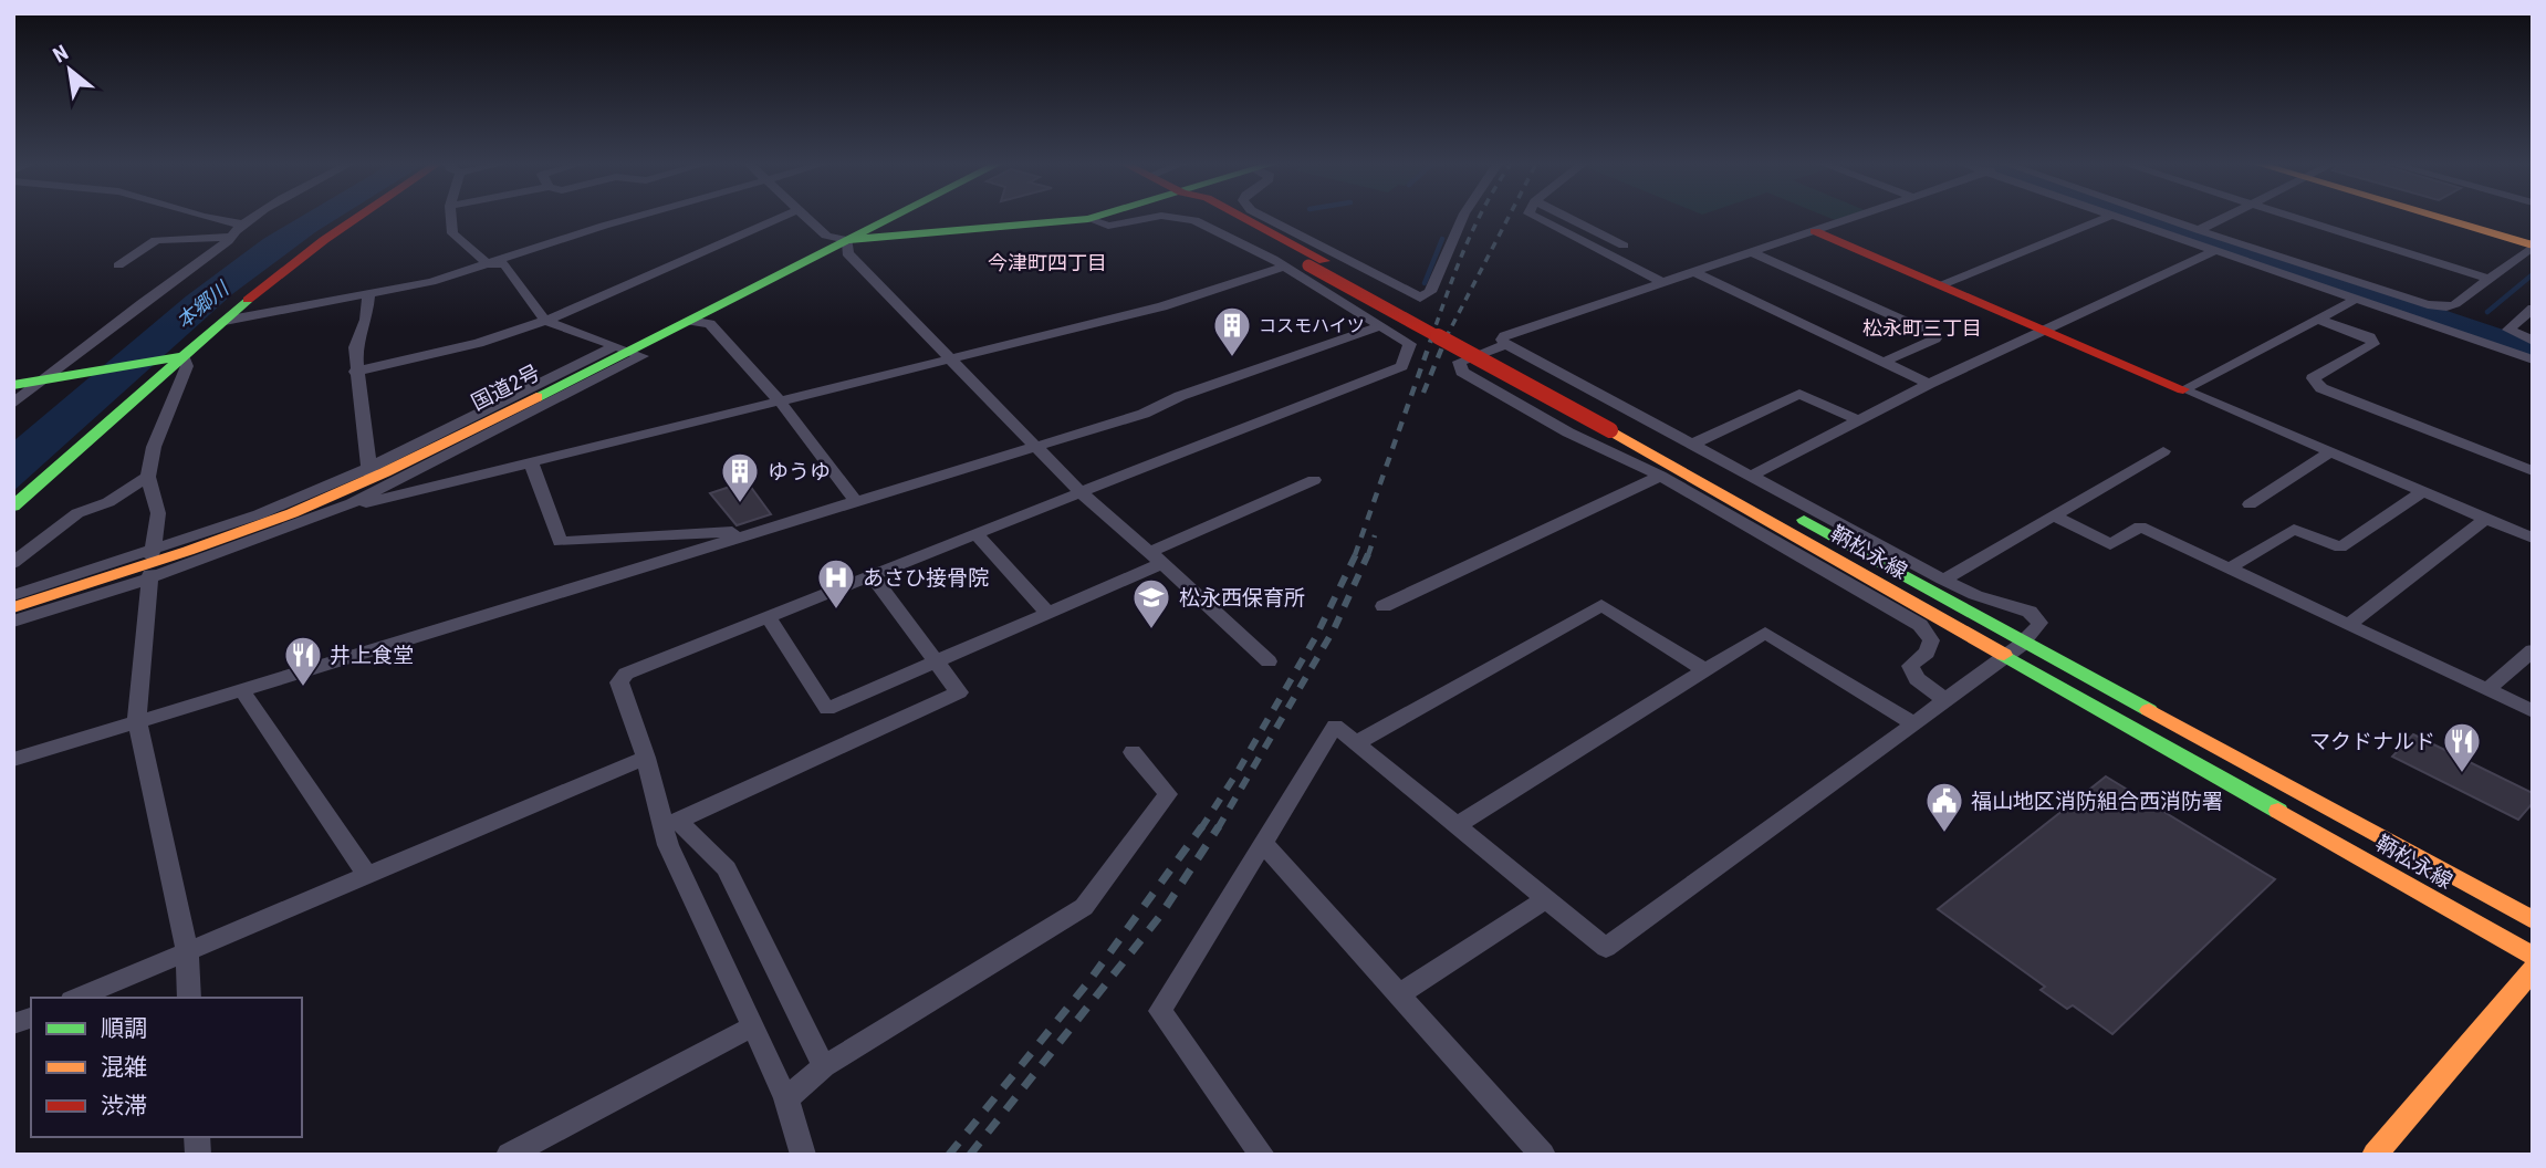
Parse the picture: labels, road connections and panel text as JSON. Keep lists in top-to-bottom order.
{
  "streets": {
    "main road": ["国道2号", "鞆松永線"]
  },
  "districts": ["今津町四丁目", "松永町三丁目"],
  "water": ["本郷川"],
  "places": {
    "building": ["コスモハイツ", "ゆうゆ"],
    "hospital": ["あさひ接骨院"],
    "school or university": ["松永西保育所"],
    "restaurant": ["井上食堂", "マクドナルド"],
    "public building": ["福山地区消防組合西消防署"]
  },
  "legend": ["順調", "混雑", "渋滞"],
  "north": "top left"
}
